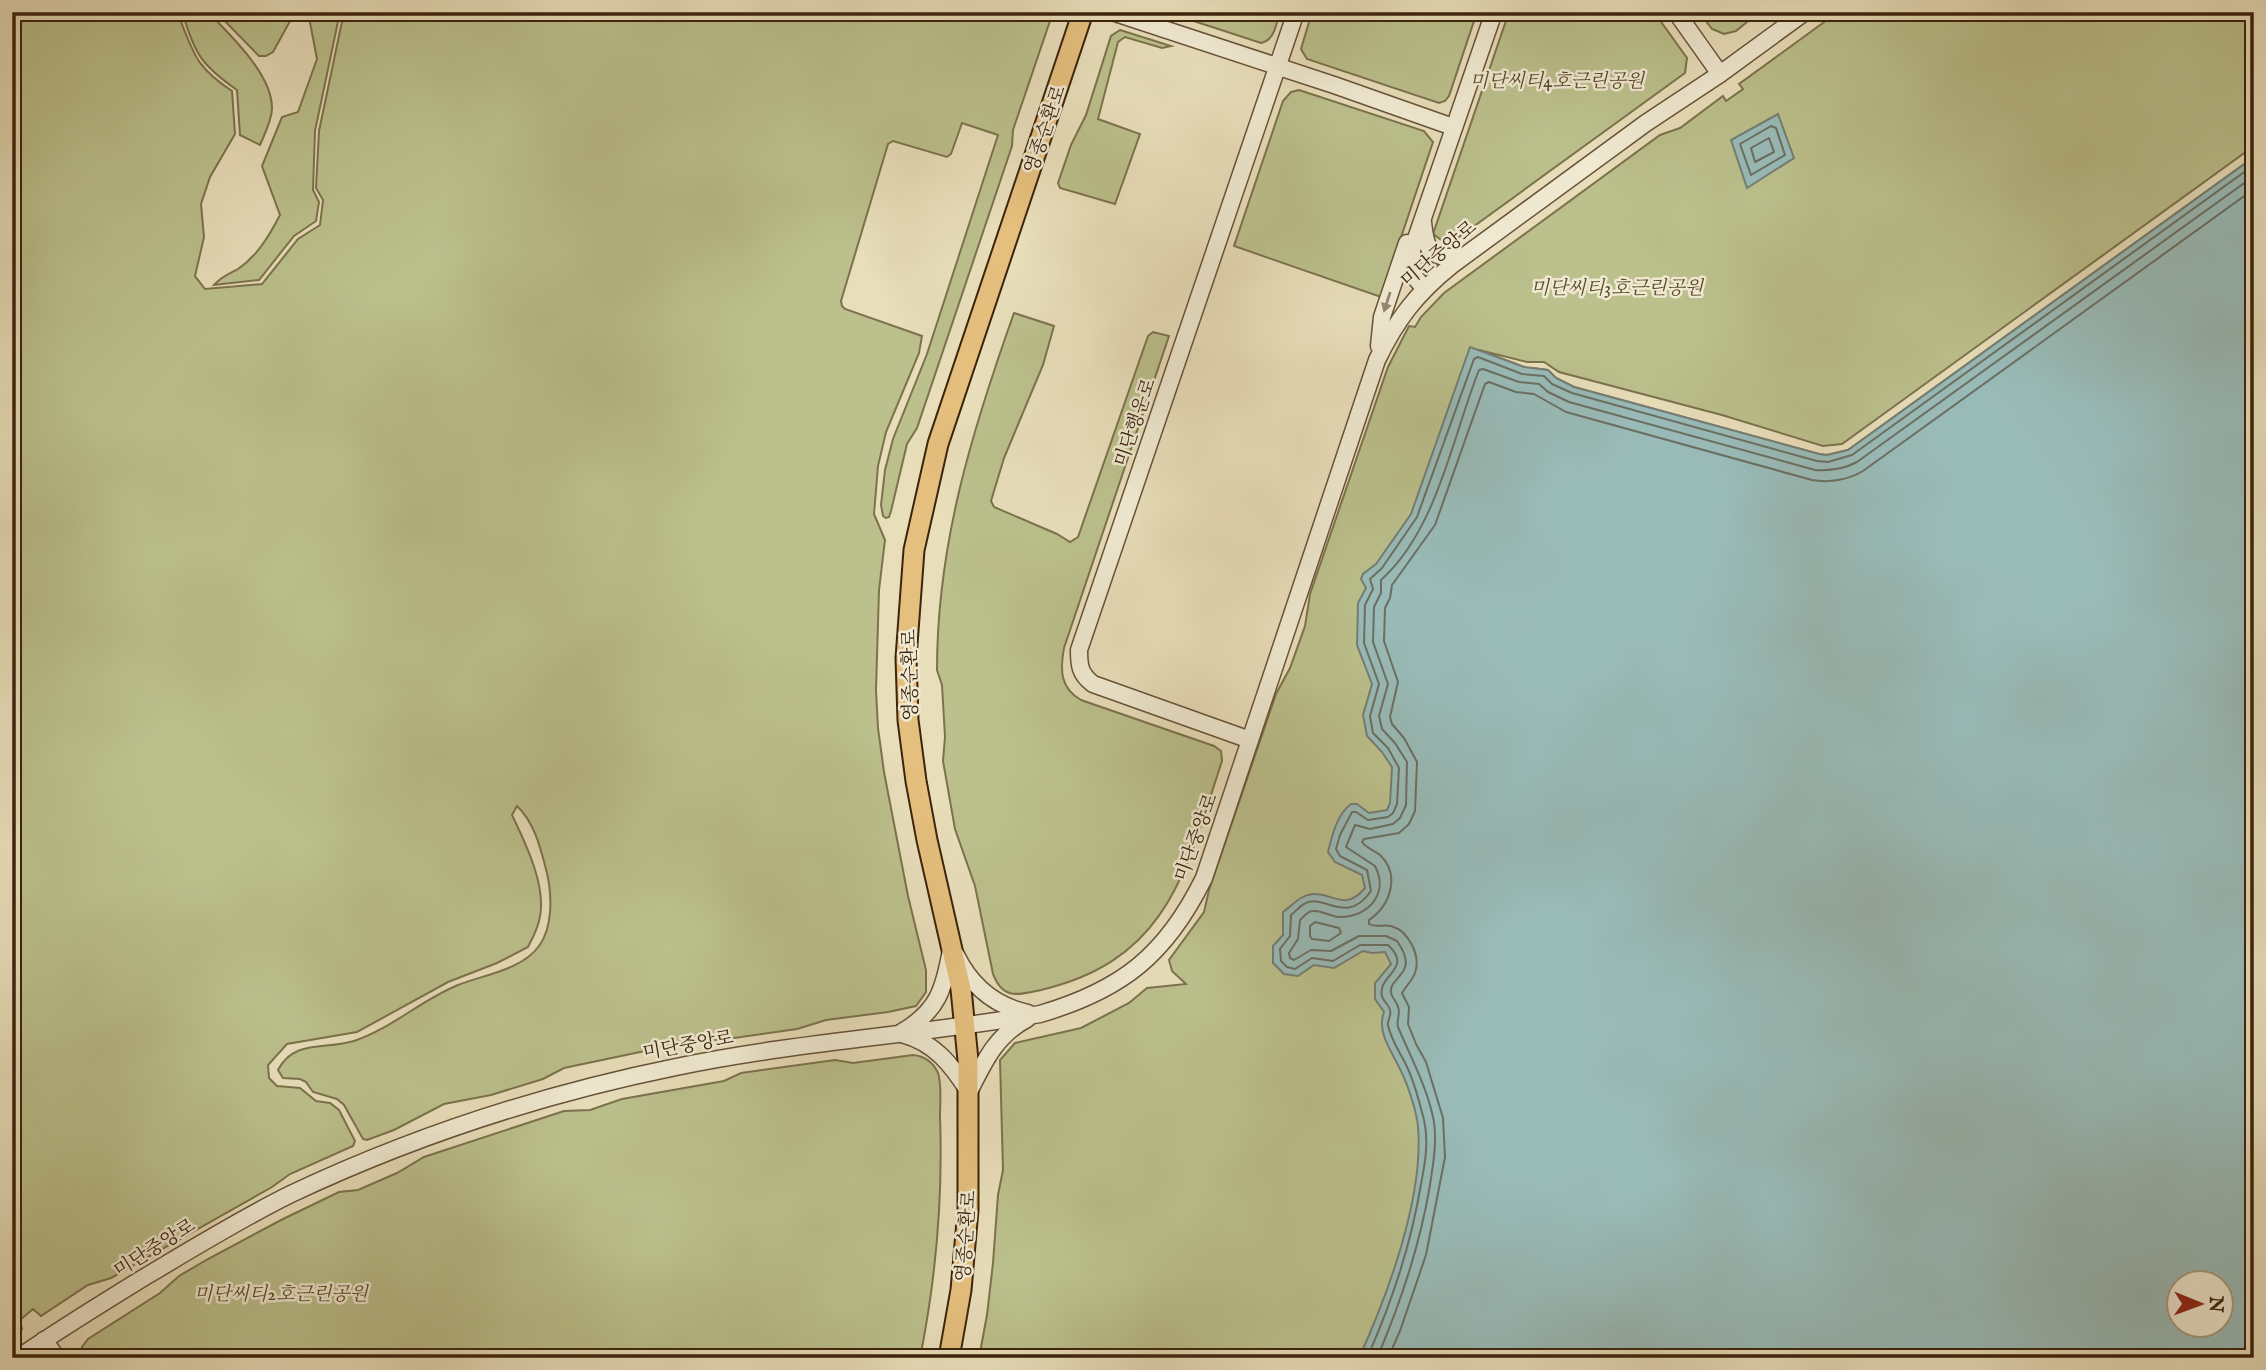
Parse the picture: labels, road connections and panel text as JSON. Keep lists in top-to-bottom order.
{
  "streets": {
    "main road": ["영종순환로"],
    "street": ["미단중앙로", "미단행운로"]
  },
  "crossings": [
    ["영종순환로", "미단중앙로"],
    ["미단중앙로", "미단행운로"]
  ],
  "parks": ["미단씨티4호근린공원", "미단씨티3호근린공원", "미단씨티2호근린공원"],
  "north": "right"
}
